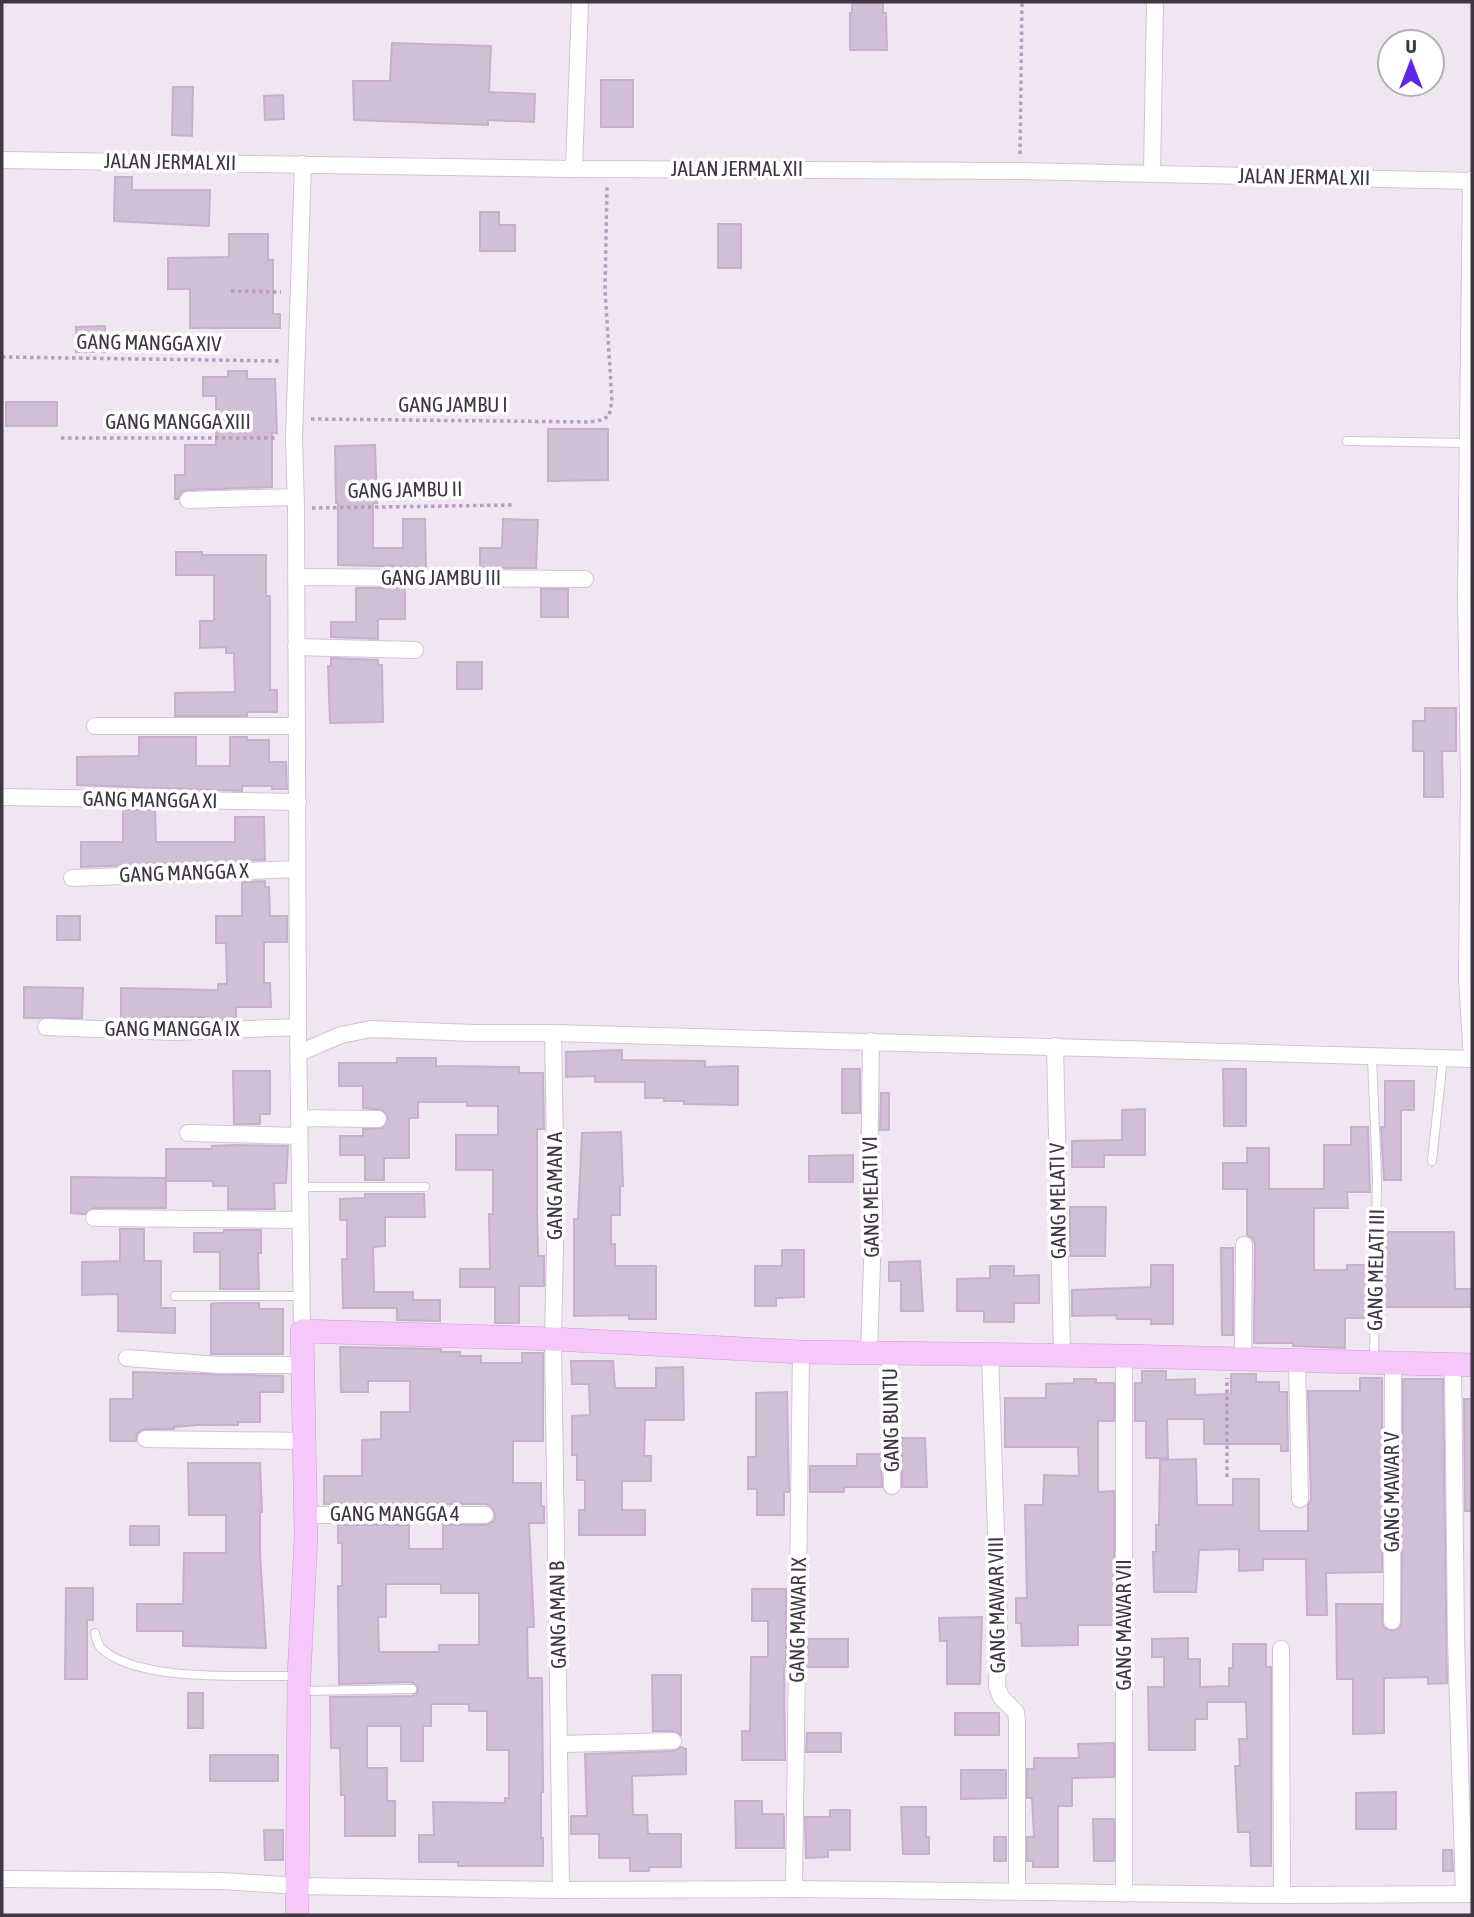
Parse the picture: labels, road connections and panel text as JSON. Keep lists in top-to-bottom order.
{
  "streets": {
    "street": [
      "JALAN JERMAL XII",
      "GANG JAMBU III",
      "GANG MANGGA XI",
      "GANG MANGGA X",
      "GANG MANGGA IX",
      "GANG AMAN A",
      "GANG MELATI VI",
      "GANG MELATI V",
      "GANG BUNTU",
      "GANG MAWAR V",
      "GANG MANGGA 4",
      "GANG MAWAR VIII",
      "GANG AMAN B",
      "GANG MAWAR IX",
      "GANG MAWAR VII"
    ],
    "lane": ["GANG MELATI III"],
    "path": [
      "GANG MANGGA XIV",
      "GANG JAMBU I",
      "GANG MANGGA XIII",
      "GANG JAMBU II"
    ]
  },
  "crossings": [
    ["JALAN JERMAL XII", "GANG JAMBU I"],
    ["GANG AMAN A", "GANG AMAN B"],
    ["GANG MELATI VI", "GANG BUNTU"],
    ["GANG MELATI III", "GANG MAWAR V"]
  ],
  "north": "top"
}
